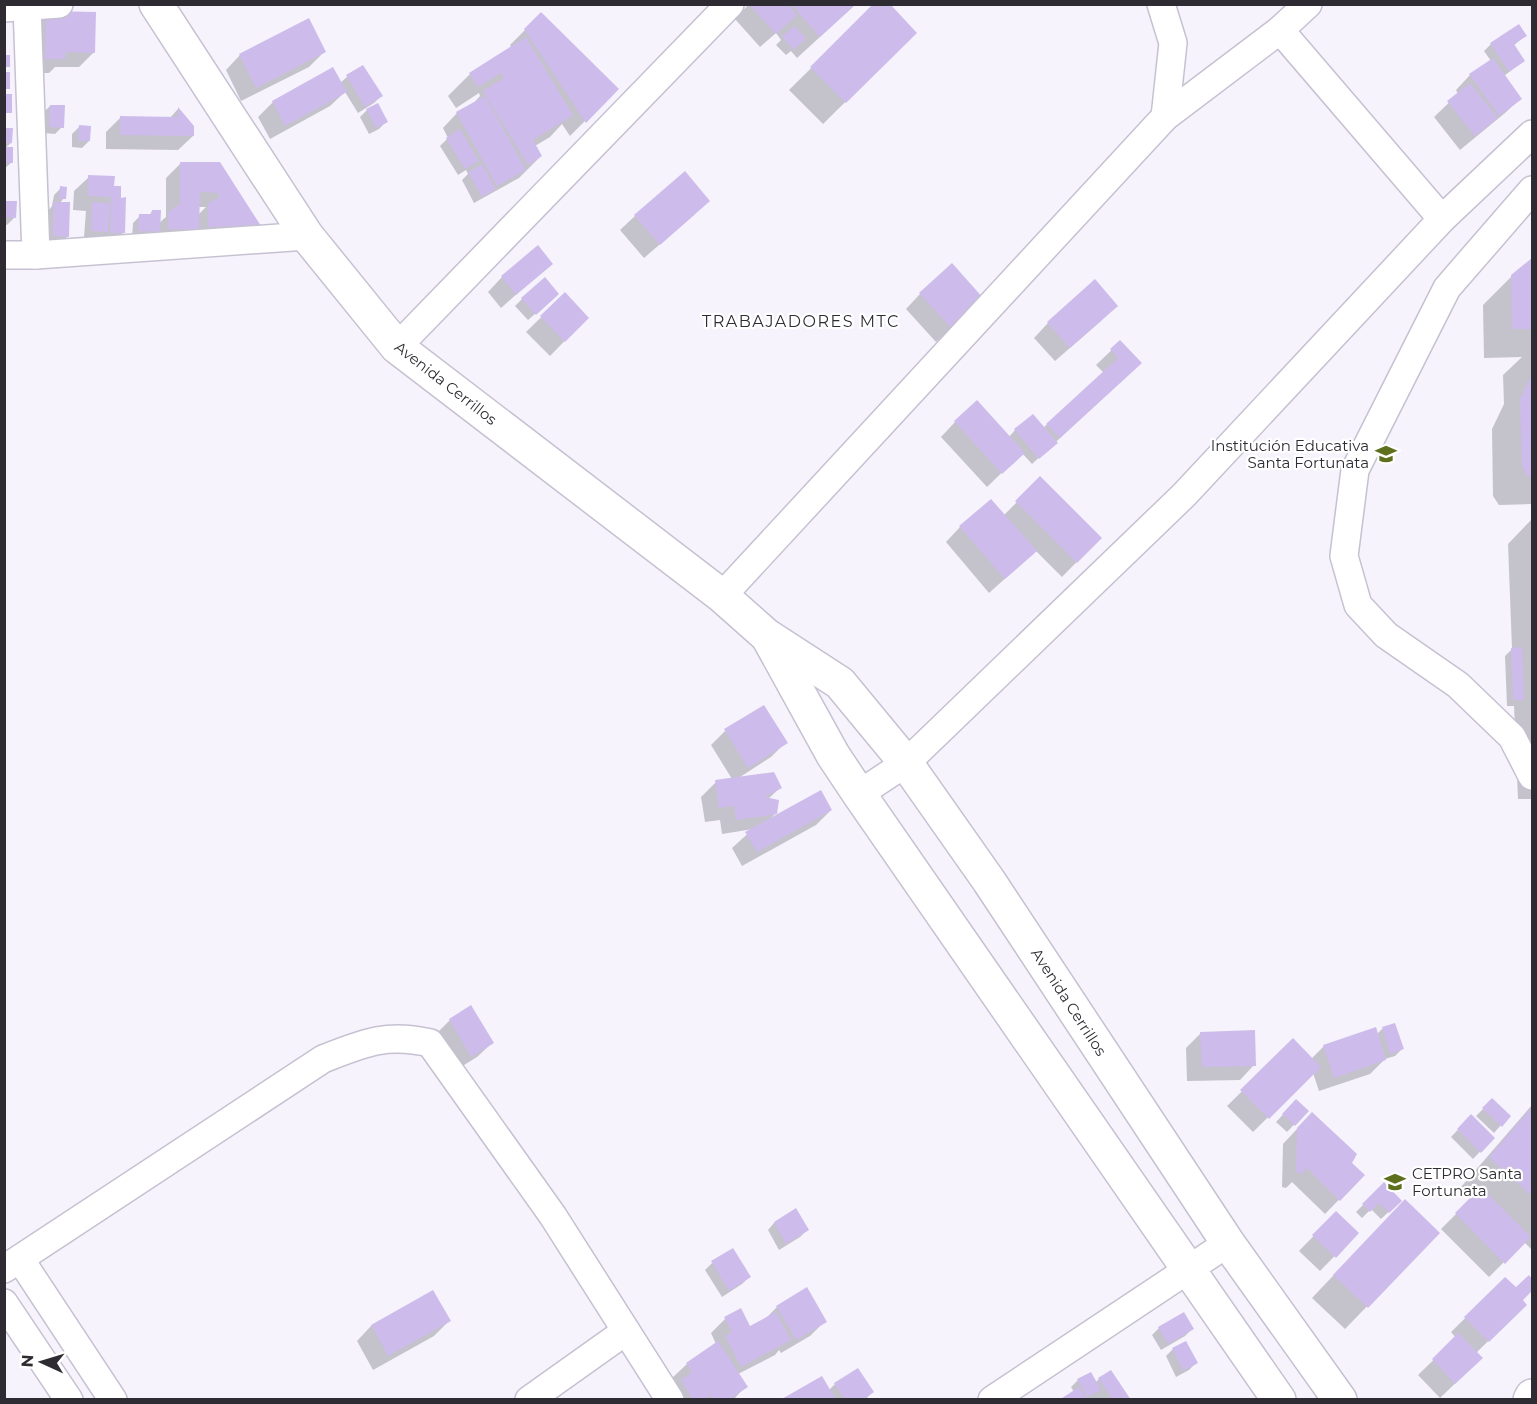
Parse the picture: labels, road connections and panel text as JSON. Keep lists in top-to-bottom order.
{
  "streets": {
    "street": ["Avenida Cerrillos"]
  },
  "districts": ["TRABAJADORES MTC"],
  "places": {
    "school or university": ["Institución Educativa Santa Fortunata", "CETPRO Santa Fortunata"]
  },
  "north": "left"
}
